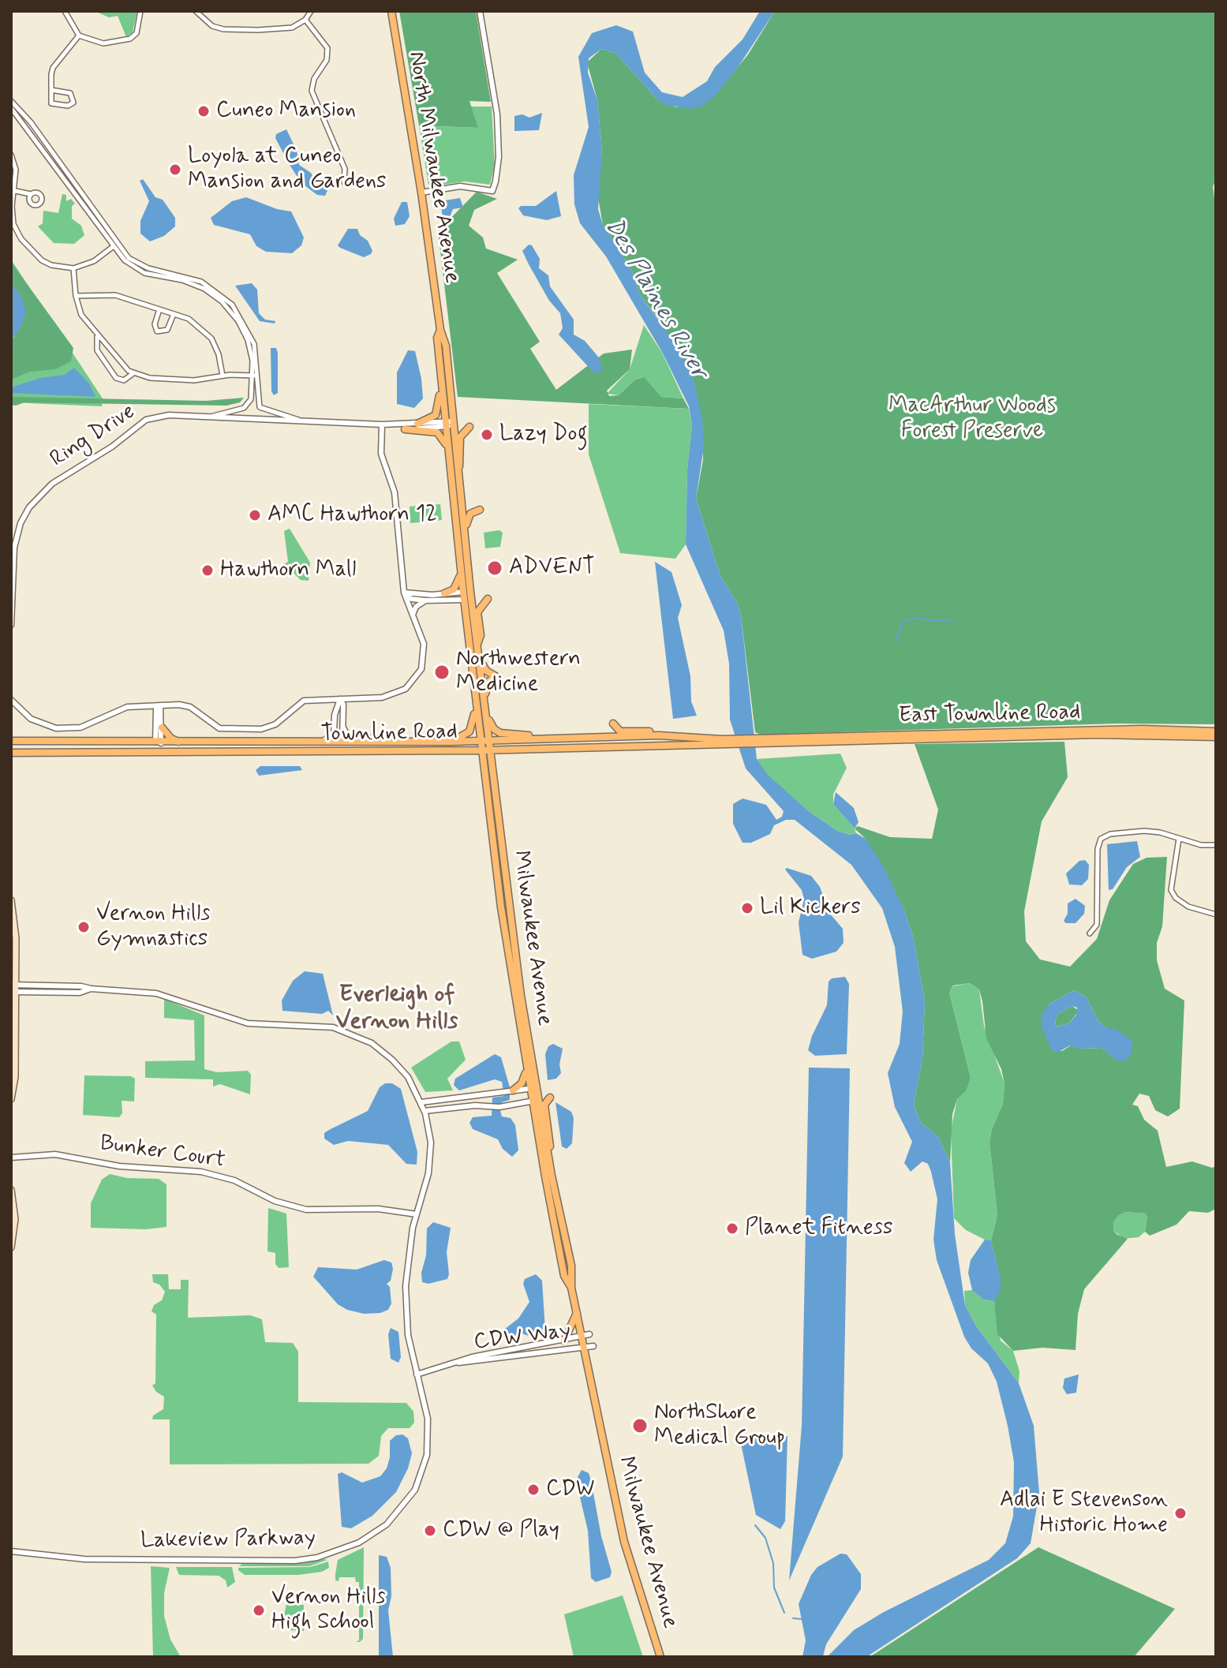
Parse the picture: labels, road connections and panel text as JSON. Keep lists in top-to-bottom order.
{
  "streets": {
    "main road": [
      "North Milwaukee Avenue",
      "East Townline Road",
      "Townline Road",
      "Milwaukee Avenue"
    ],
    "street": [
      "Ring Drive",
      "Bunker Court",
      "CDW Way",
      "Lakeview Parkway"
    ]
  },
  "crossings": [
    ["North Milwaukee Avenue", "Ring Drive"],
    ["North Milwaukee Avenue", "Milwaukee Avenue"],
    ["East Townline Road", "Townline Road"],
    ["Townline Road", "Milwaukee Avenue"],
    ["Milwaukee Avenue", "CDW Way"],
    ["Bunker Court", "Lakeview Parkway"],
    ["CDW Way", "Lakeview Parkway"]
  ],
  "districts": ["Everleigh of Vernon Hills"],
  "water": ["Des Plaines River"],
  "parks": ["MacArthur Woods Forest Preserve"],
  "places": [
    "Cuneo Mansion",
    "Loyola at Cuneo Mansion and Gardens",
    "Lazy Dog",
    "AMC Hawthorn 12",
    "ADVENT",
    "Hawthorn Mall",
    "Northwestern Medicine",
    "Lil Kickers",
    "Vernon Hills Gymnastics",
    "Planet Fitness",
    "NorthShore Medical Group",
    "CDW",
    "Adlai E Stevenson Historic Home",
    "CDW @ Play",
    "Vernon Hills High School"
  ]
}
